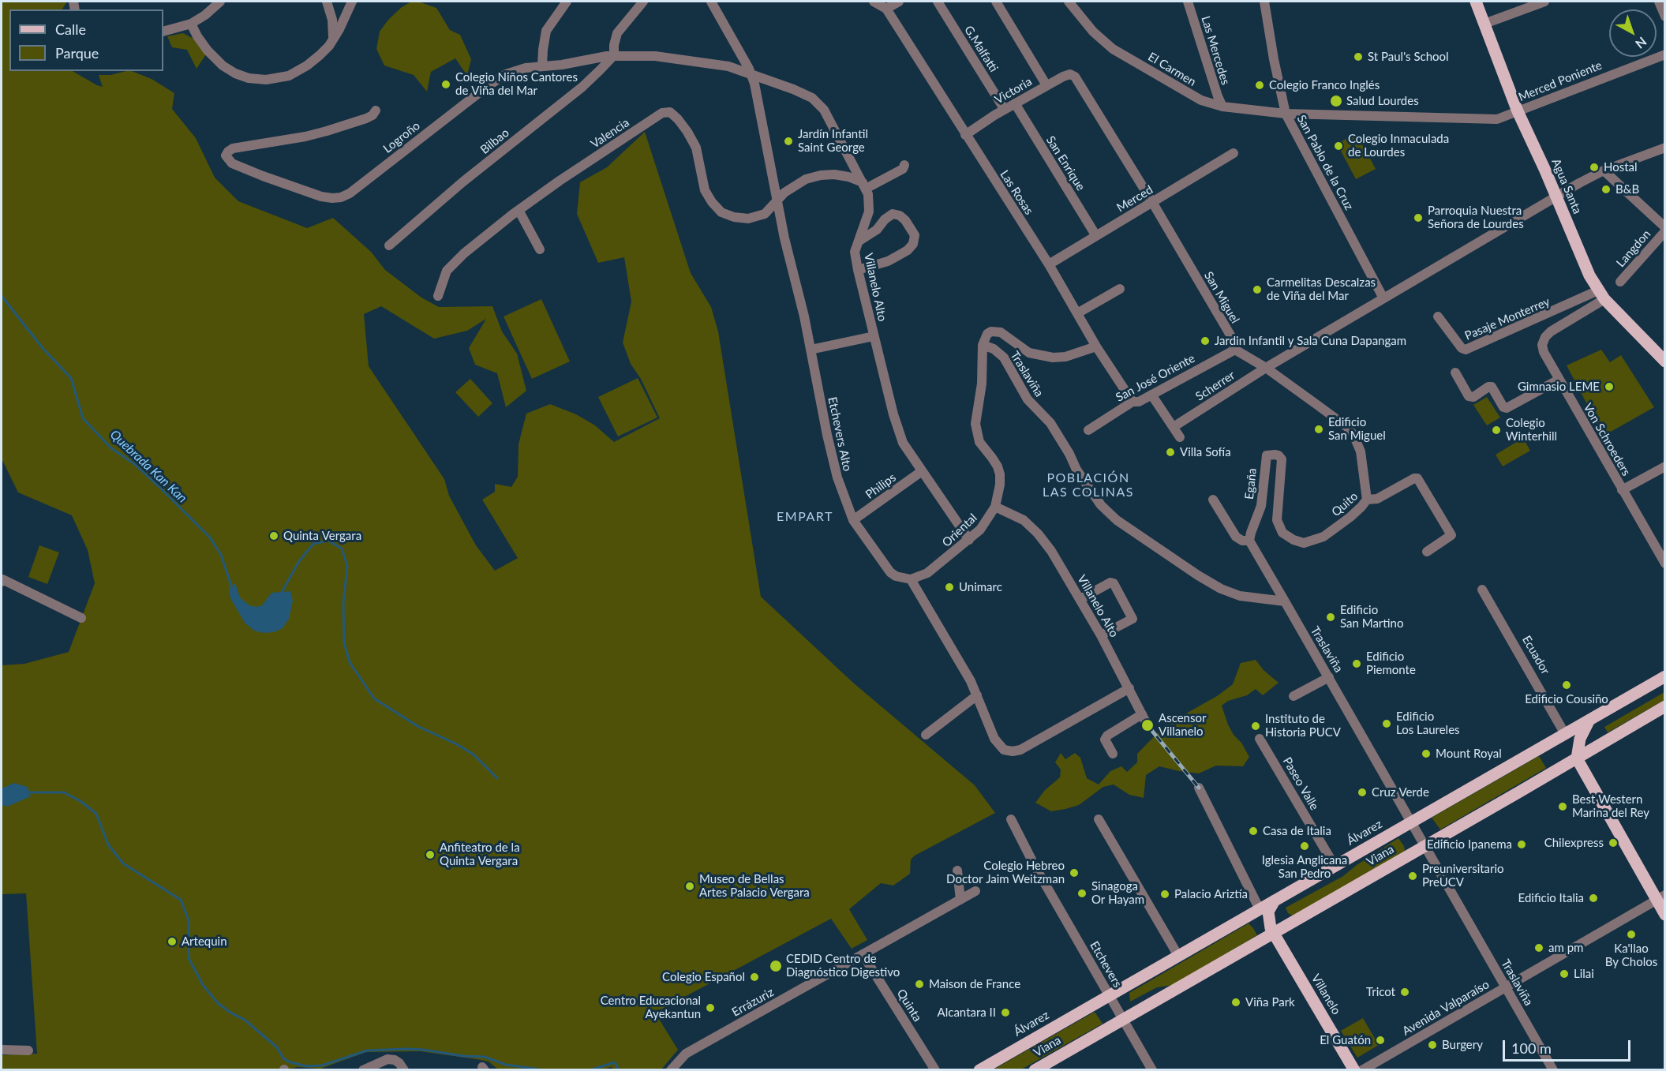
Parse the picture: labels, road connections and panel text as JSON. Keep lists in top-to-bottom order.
{
  "streets": {
    "main road": [
      "Agua Santa",
      "Álvarez",
      "Viana",
      "Villanelo"
    ],
    "street": [
      "G.Malfatti",
      "Las Mercedes",
      "El Carmen",
      "Merced Poniente",
      "Victoria",
      "Valencia",
      "Logroño",
      "Bilbao",
      "San Pablo de la Cruz",
      "San Enrique",
      "Las Rosas",
      "Merced",
      "Langdon",
      "Villanelo Alto",
      "San Miguel",
      "Pasaje Monterrey",
      "Traslaviña",
      "San José Oriente",
      "Scherrer",
      "Etchevers Alto",
      "Von Schroeders",
      "Egaña",
      "Philips",
      "Quito",
      "Oriental",
      "Ecuador",
      "Paseo Valle",
      "Etchevers",
      "Errázuriz",
      "Quinta",
      "Avenida Valparaíso"
    ]
  },
  "crossings": [
    ["G.Malfatti", "Victoria"],
    ["Las Mercedes", "El Carmen"],
    ["El Carmen", "Merced Poniente"],
    ["El Carmen", "San Pablo de la Cruz"],
    ["Merced Poniente", "San Pablo de la Cruz"],
    ["Merced Poniente", "Agua Santa"],
    ["Victoria", "San Enrique"],
    ["Victoria", "Las Rosas"],
    ["Victoria", "San Miguel"],
    ["Valencia", "Etchevers Alto"],
    ["Logroño", "Bilbao"],
    ["Logroño", "Villanelo Alto"],
    ["Logroño", "Etchevers Alto"],
    ["San Enrique", "Merced"],
    ["Agua Santa", "Pasaje Monterrey"],
    ["Agua Santa", "Von Schroeders"],
    ["Las Rosas", "Merced"],
    ["Las Rosas", "San José Oriente"],
    ["Merced", "San Miguel"],
    ["Villanelo Alto", "Etchevers Alto"],
    ["Villanelo Alto", "Philips"],
    ["Villanelo Alto", "Oriental"],
    ["San Miguel", "San José Oriente"],
    ["Pasaje Monterrey", "Von Schroeders"],
    ["Traslaviña", "Oriental"],
    ["Traslaviña", "Álvarez"],
    ["Traslaviña", "Viana"],
    ["Traslaviña", "Avenida Valparaíso"],
    ["Etchevers Alto", "Philips"],
    ["Etchevers Alto", "Oriental"],
    ["Egaña", "Quito"],
    ["Ecuador", "Álvarez"],
    ["Paseo Valle", "Álvarez"],
    ["Álvarez", "Etchevers"],
    ["Álvarez", "Villanelo"],
    ["Viana", "Etchevers"],
    ["Viana", "Villanelo"],
    ["Errázuriz", "Quinta"]
  ],
  "districts": ["POBLACIÓN LAS COLINAS", "EMPART"],
  "water": ["Quebrada Kan Kan"],
  "places": [
    "St Paul's School",
    "Colegio Niños Cantores de Viña del Mar",
    "Colegio Franco Inglés",
    "Salud Lourdes",
    "Jardín Infantil Saint George",
    "Colegio Inmaculada de Lourdes",
    "Hostal",
    "B&B",
    "Parroquia Nuestra Señora de Lourdes",
    "Carmelitas Descalzas de Viña del Mar",
    "Jardin Infantil y Sala Cuna Dapangam",
    "Gimnasio LEME",
    "Edificio San Miguel",
    "Colegio Winterhill",
    "Villa Sofía",
    "Quinta Vergara",
    "Unimarc",
    "Edificio San Martino",
    "Edificio Piemonte",
    "Edificio Cousiño",
    "Edificio Los Laureles",
    "Ascensor Villanelo",
    "Instituto de Historia PUCV",
    "Mount Royal",
    "Cruz Verde",
    "Best Western Marina del Rey",
    "Casa de Italia",
    "Chilexpress",
    "Edificio Ipanema",
    "Iglesia Anglicana San Pedro",
    "Anfiteatro de la Quinta Vergara",
    "Colegio Hebreo Doctor Jaim Weitzman",
    "Preuniversitario PreUCV",
    "Museo de Bellas Artes Palacio Vergara",
    "Sinagoga Or Hayam",
    "Palacio Ariztía",
    "Edificio Italia",
    "Ka'llao By Cholos",
    "Artequin",
    "am pm",
    "CEDID Centro de Diagnóstico Digestivo",
    "Lilai",
    "Colegio Español",
    "Maison de France",
    "Tricot",
    "Viña Park",
    "Centro Educacional Ayekantun",
    "Alcantara II",
    "El Guatón",
    "Burgery"
  ],
  "legend": ["Calle", "Parque"],
  "scale_bar": "100 m",
  "north": "bottom right"
}
